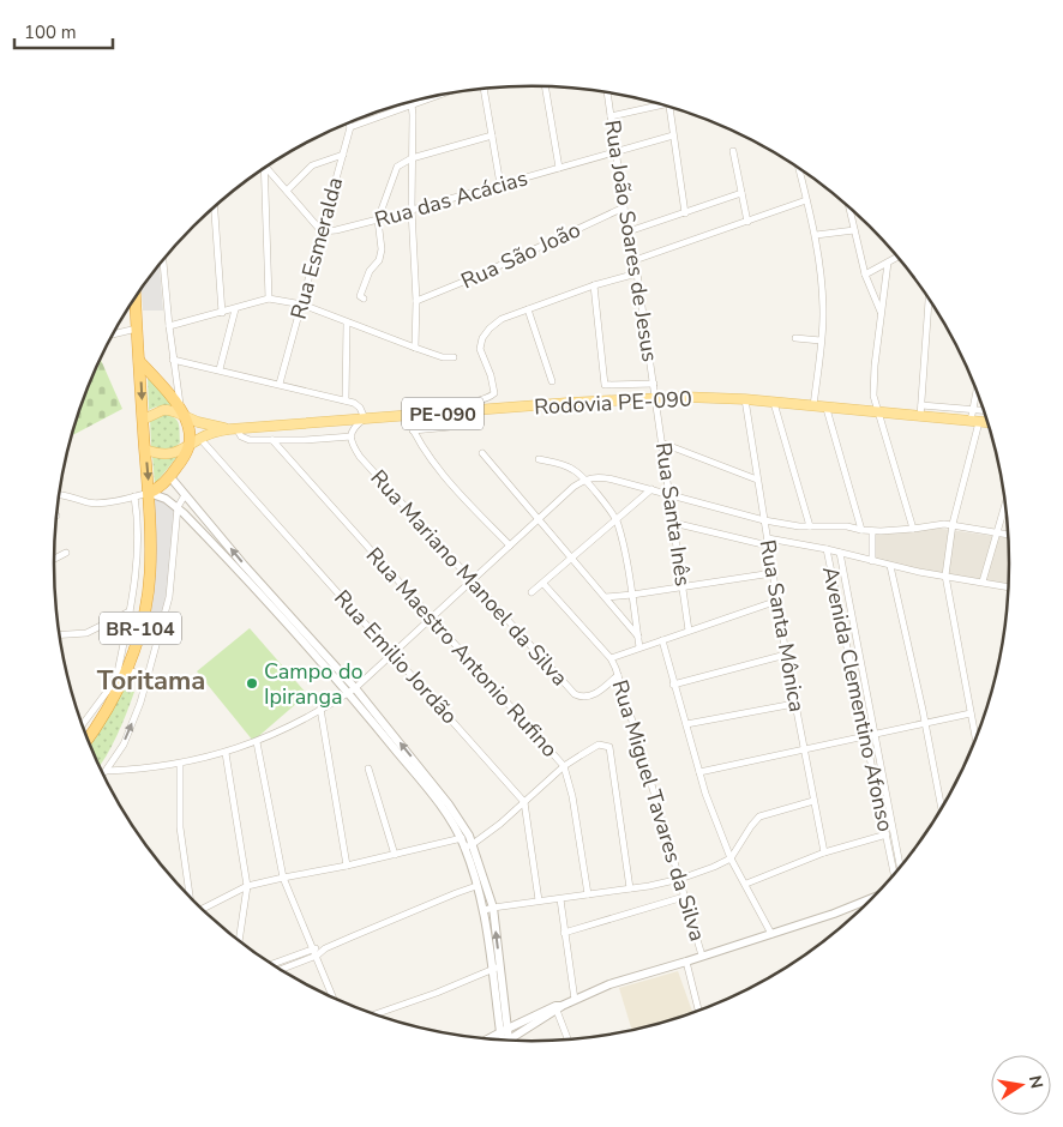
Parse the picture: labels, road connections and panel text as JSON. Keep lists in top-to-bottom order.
{
  "streets": {
    "highway": ["BR-104"],
    "main road": ["Rodovia PE-090", "PE-090"],
    "street": [
      "Rua das Acácias",
      "Rua João Soares de Jesus",
      "Rua Esmeralda",
      "Rua São João",
      "Rua Santa Inês",
      "Rua Mariano Manoel da Silva",
      "Rua Santa Mônica",
      "Rua Maestro Antonio Rufino",
      "Rua Emilio Jordão",
      "Avenida Clementino Afonso",
      "Rua Miguel Tavares da Silva"
    ]
  },
  "crossings": [
    ["Rua das Acácias", "Rua João Soares de Jesus"],
    ["Rua das Acácias", "Rua Esmeralda"],
    ["Rua João Soares de Jesus", "Rua São João"],
    ["Rua João Soares de Jesus", "Rodovia PE-090"],
    ["Rua João Soares de Jesus", "Rua Santa Inês"],
    ["Rodovia PE-090", "Rua Santa Inês"],
    ["Rodovia PE-090", "Rua Santa Mônica"],
    ["Rodovia PE-090", "BR-104"],
    ["Rodovia PE-090", "Rua Emilio Jordão"],
    ["Rua Mariano Manoel da Silva", "Rua Miguel Tavares da Silva"]
  ],
  "districts": ["Toritama"],
  "places": ["Campo do Ipiranga"],
  "scale_bar": "100 m",
  "north": "right"
}
